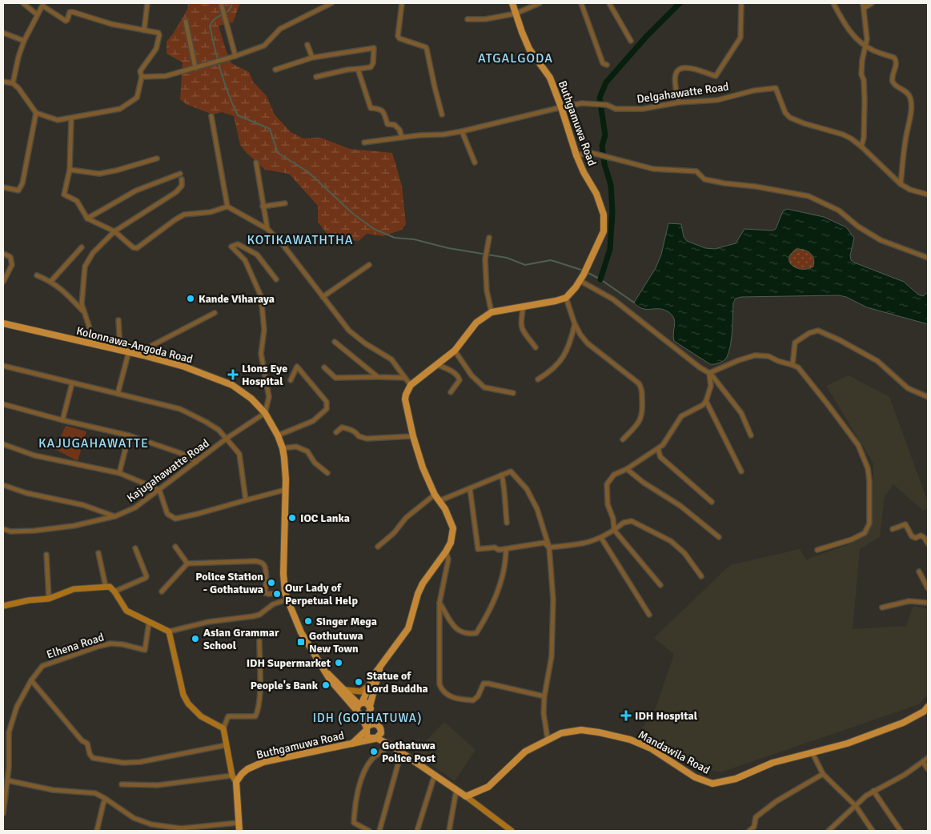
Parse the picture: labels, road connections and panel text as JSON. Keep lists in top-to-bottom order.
{
  "streets": {
    "main road": ["Buthgamuwa Road", "Kolonnawa-Angoda Road", "Mandawila Road"],
    "street": ["Delgahawatte Road", "Kajugahawatte Road", "Elhena Road"]
  },
  "crossings": [
    ["Delgahawatte Road", "Buthgamuwa Road"],
    ["Kolonnawa-Angoda Road", "Kajugahawatte Road"]
  ],
  "districts": [
    "ATGALGODA",
    "KOTIKAWATHTHA",
    "KAJUGAHAWATTE",
    "IDH (GOTHATUWA)"
  ],
  "places": {
    "other": [
      "Kande Viharaya",
      "IOC Lanka",
      "Police Station - Gothatuwa",
      "Our Lady of Perpetual Help",
      "Singer Mega",
      "Asian Grammar School",
      "IDH Supermarket",
      "Statue of Lord Buddha",
      "People's Bank",
      "Gothatuwa Police Post"
    ],
    "health": ["Lions Eye Hospital", "IDH Hospital"],
    "transit": ["Gothutuwa New Town"]
  }
}
